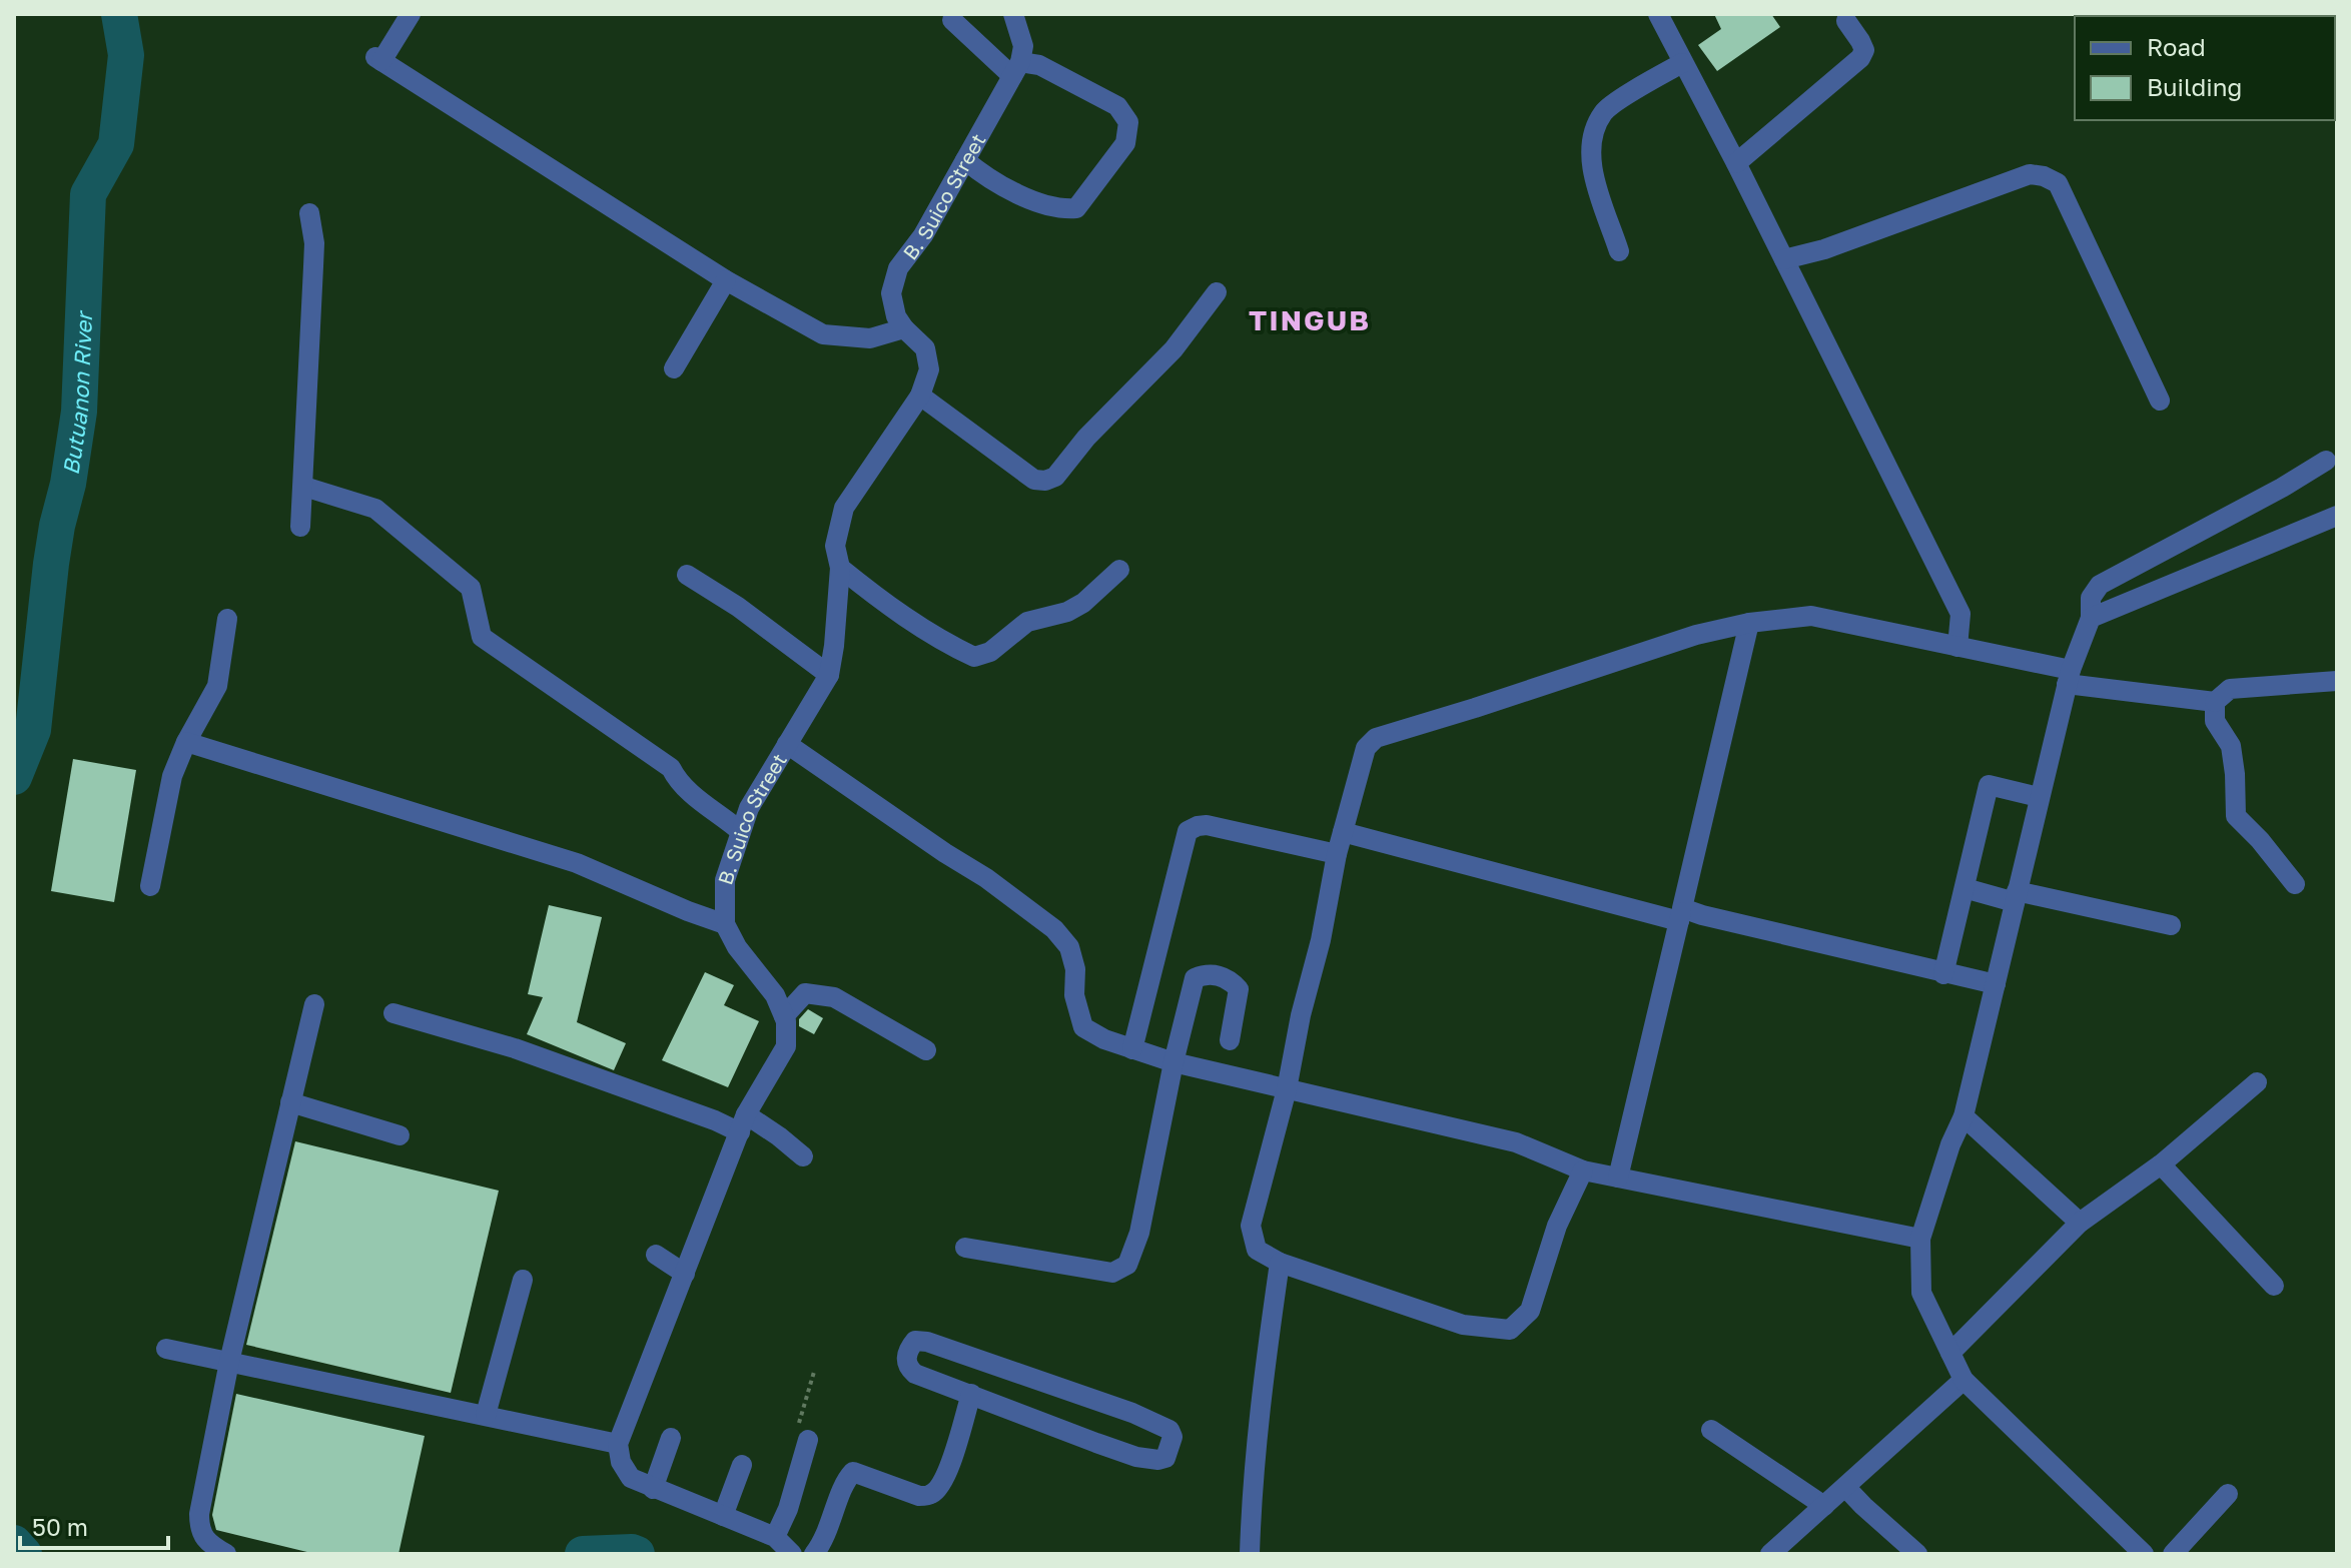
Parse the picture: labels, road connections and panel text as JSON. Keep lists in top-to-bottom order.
{
  "streets": {
    "street": ["B. Suico Street"]
  },
  "districts": ["TINGUB"],
  "water": ["Butuanon River"],
  "legend": ["Road", "Building"],
  "scale_bar": "50 m"
}
